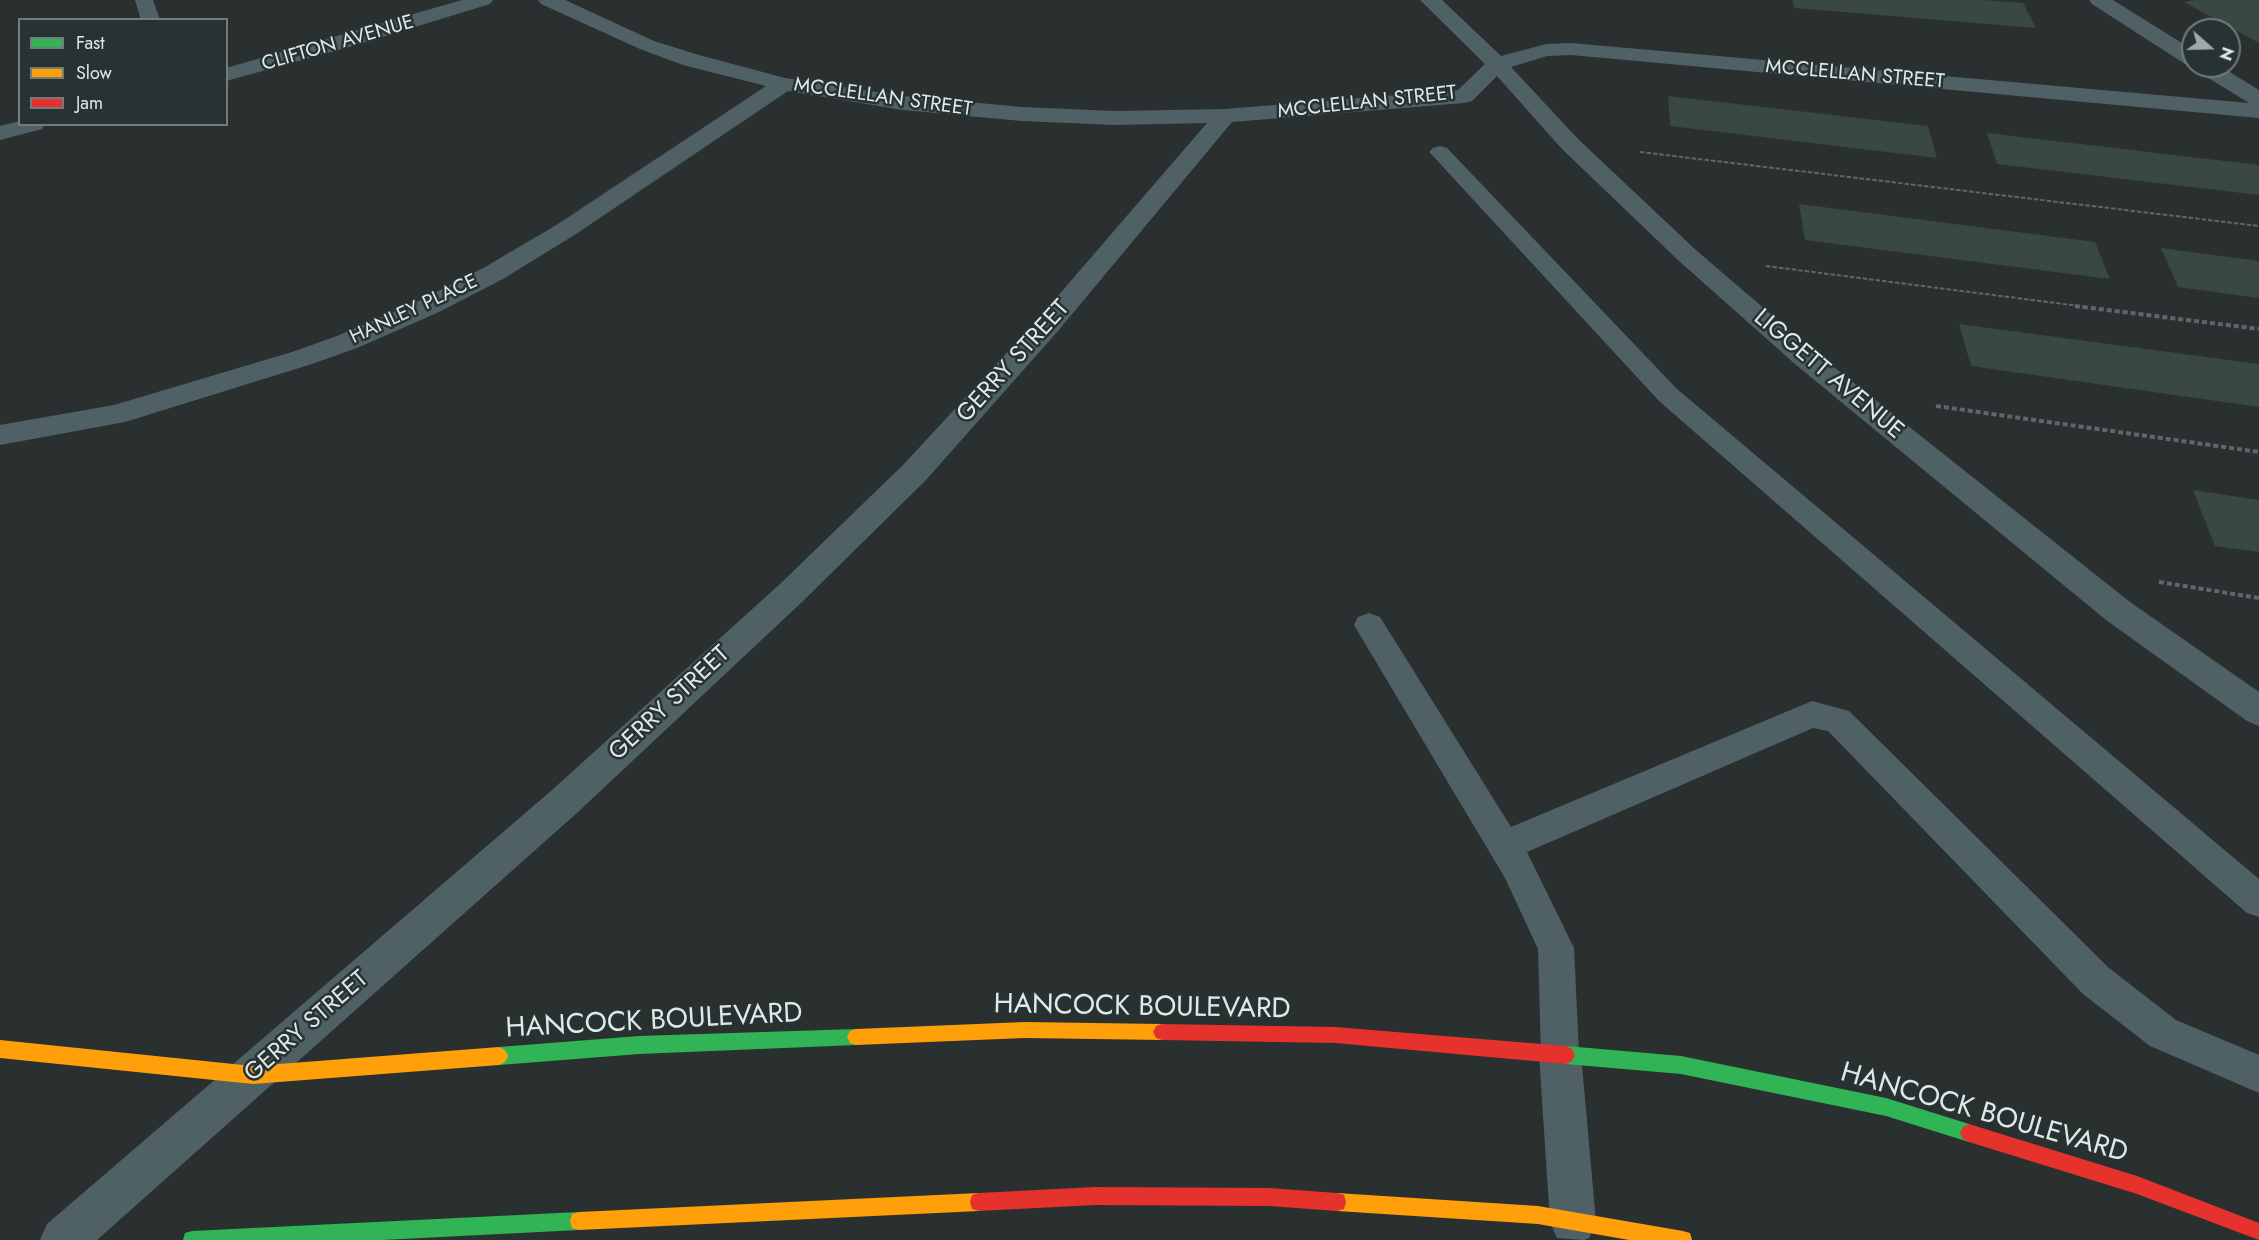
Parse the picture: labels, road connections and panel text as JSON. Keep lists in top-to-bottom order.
{
  "streets": {
    "street": [
      "CLIFTON AVENUE",
      "MCCLELLAN STREET",
      "HANLEY PLACE",
      "GERRY STREET",
      "LIGGETT AVENUE",
      "HANCOCK BOULEVARD"
    ]
  },
  "crossings": [
    ["MCCLELLAN STREET", "HANLEY PLACE"],
    ["MCCLELLAN STREET", "GERRY STREET"],
    ["MCCLELLAN STREET", "LIGGETT AVENUE"],
    ["GERRY STREET", "HANCOCK BOULEVARD"]
  ],
  "legend": ["Fast", "Slow", "Jam"],
  "north": "right"
}
